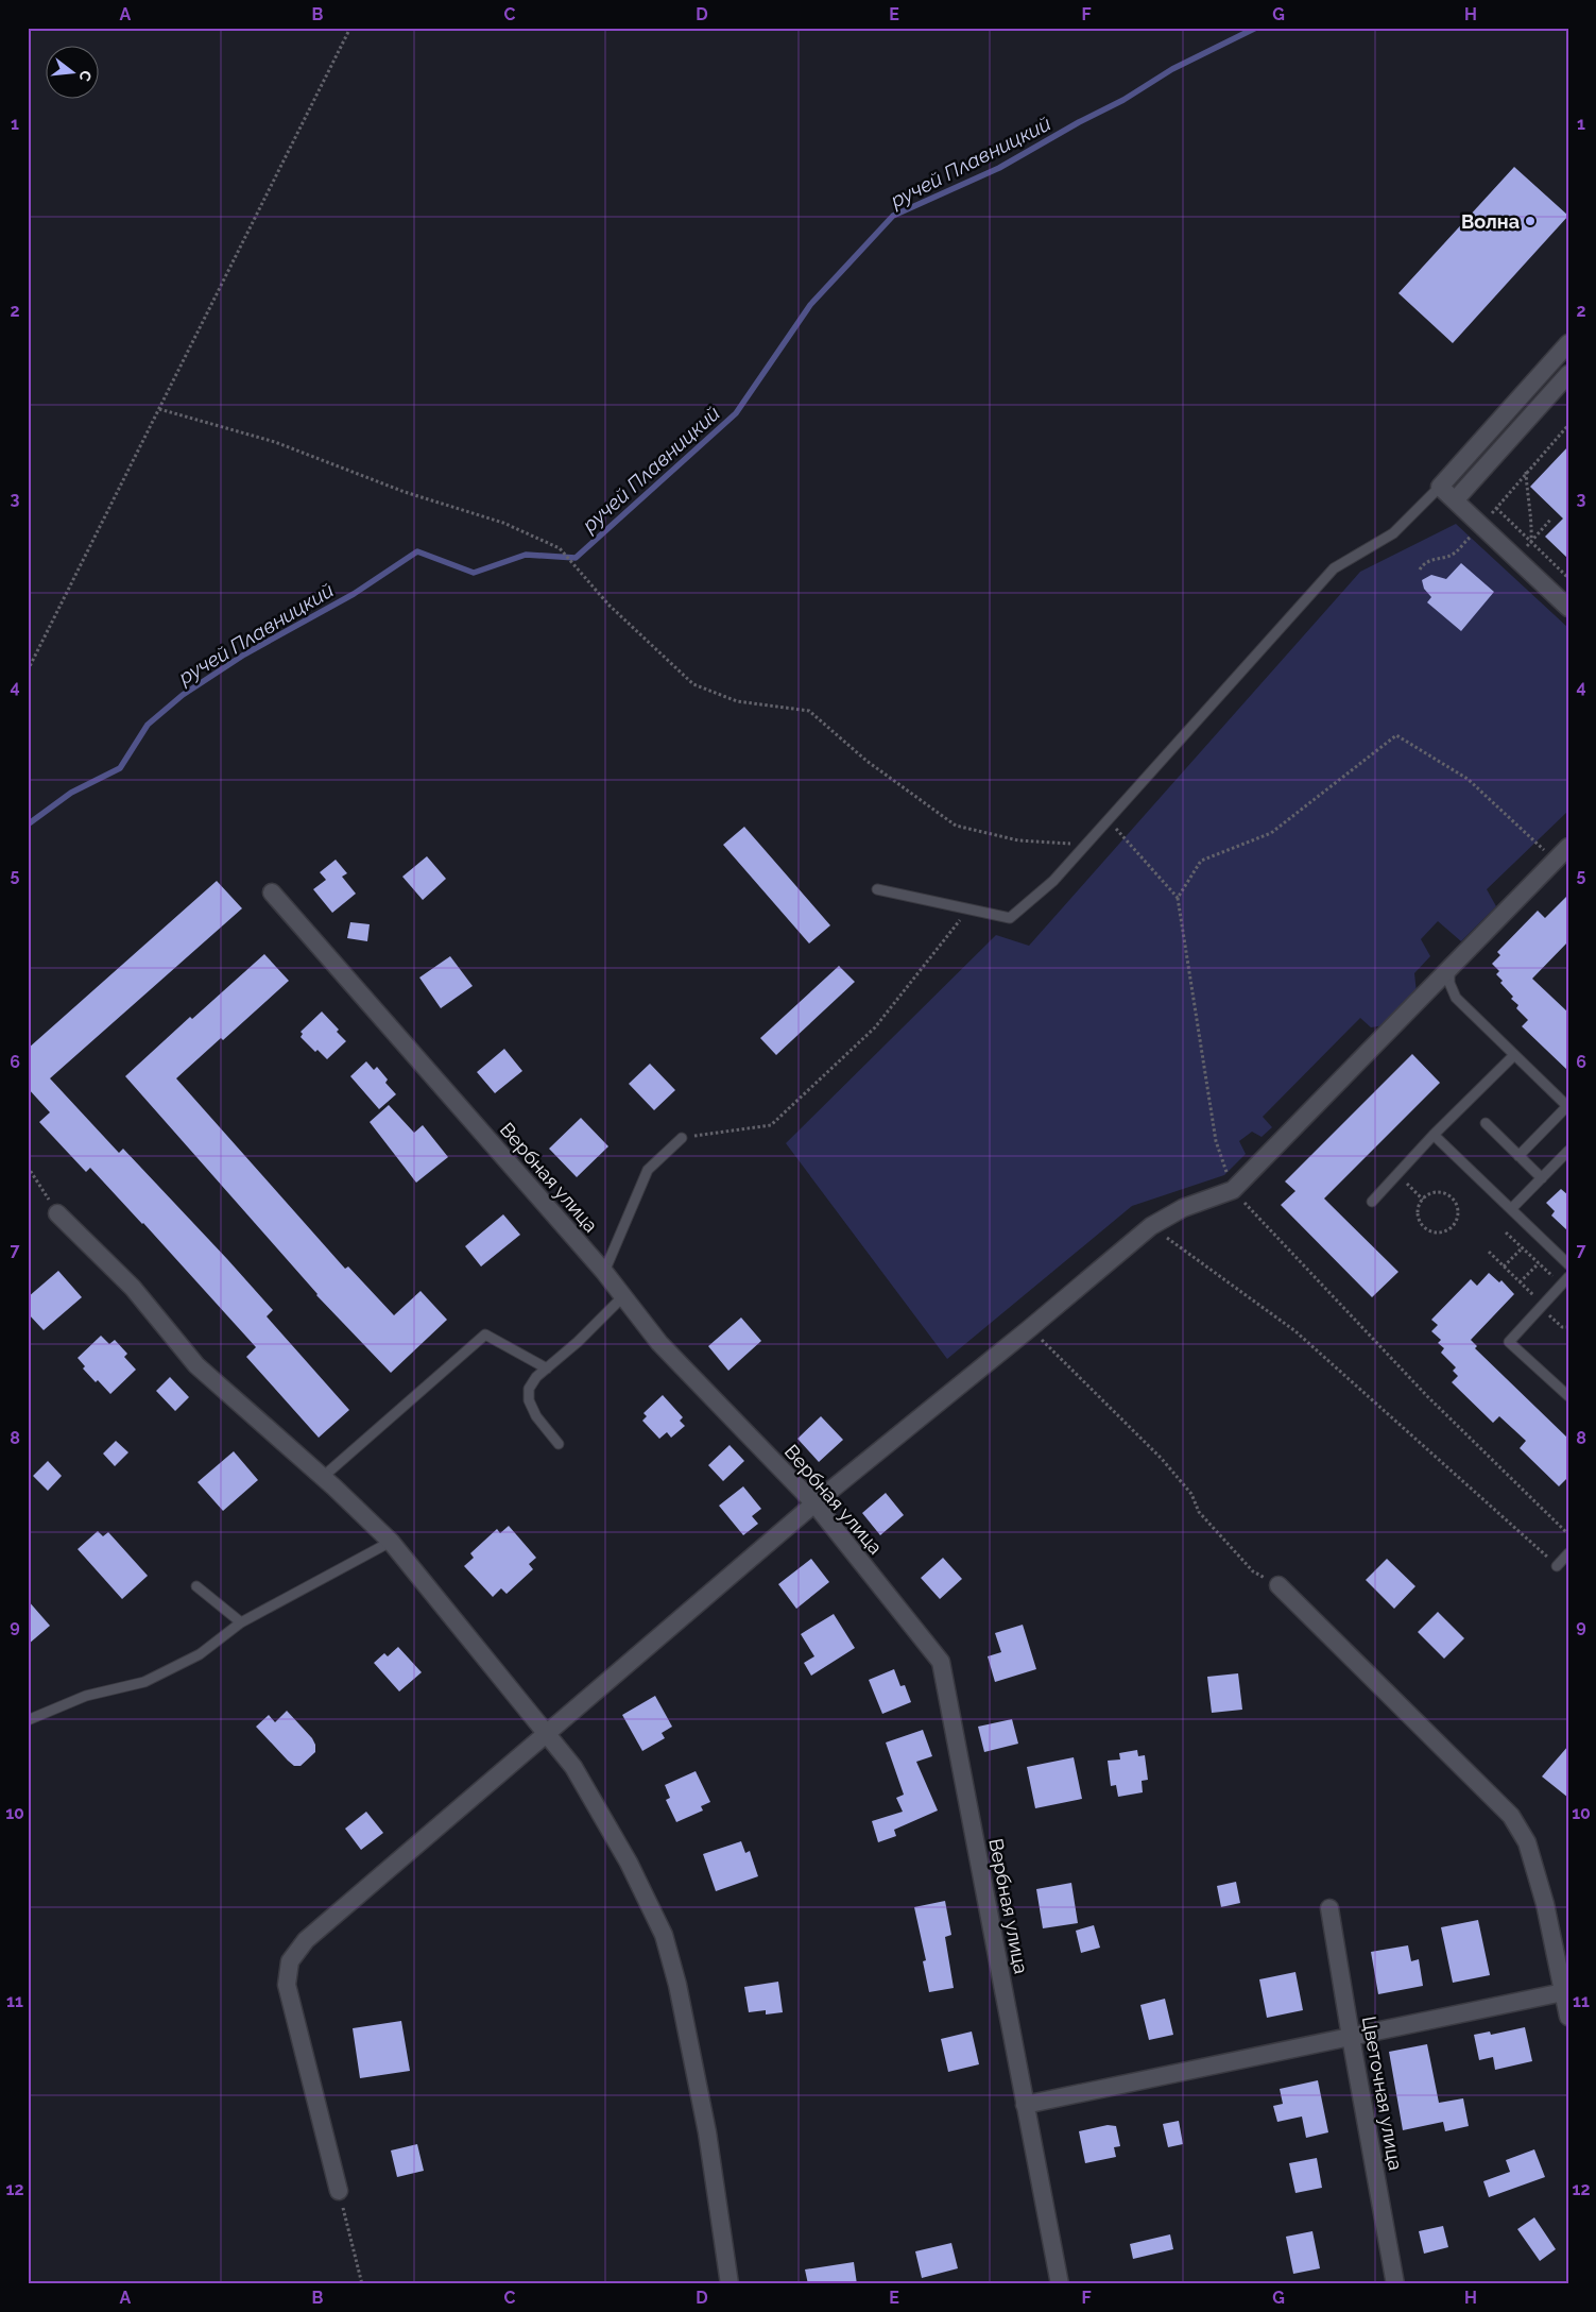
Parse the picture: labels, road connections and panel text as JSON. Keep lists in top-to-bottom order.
{
  "streets": {
    "street": ["Вербная улица", "Цветочная улица"]
  },
  "water": ["ручей Плавницкий"],
  "places": ["Волна"],
  "north": "right",
  "grid": {
    "columns": [
      "A",
      "B",
      "C",
      "D",
      "E",
      "F",
      "G",
      "H"
    ],
    "rows": [
      "1",
      "2",
      "3",
      "4",
      "5",
      "6",
      "7",
      "8",
      "9",
      "10",
      "11",
      "12"
    ]
  }
}
